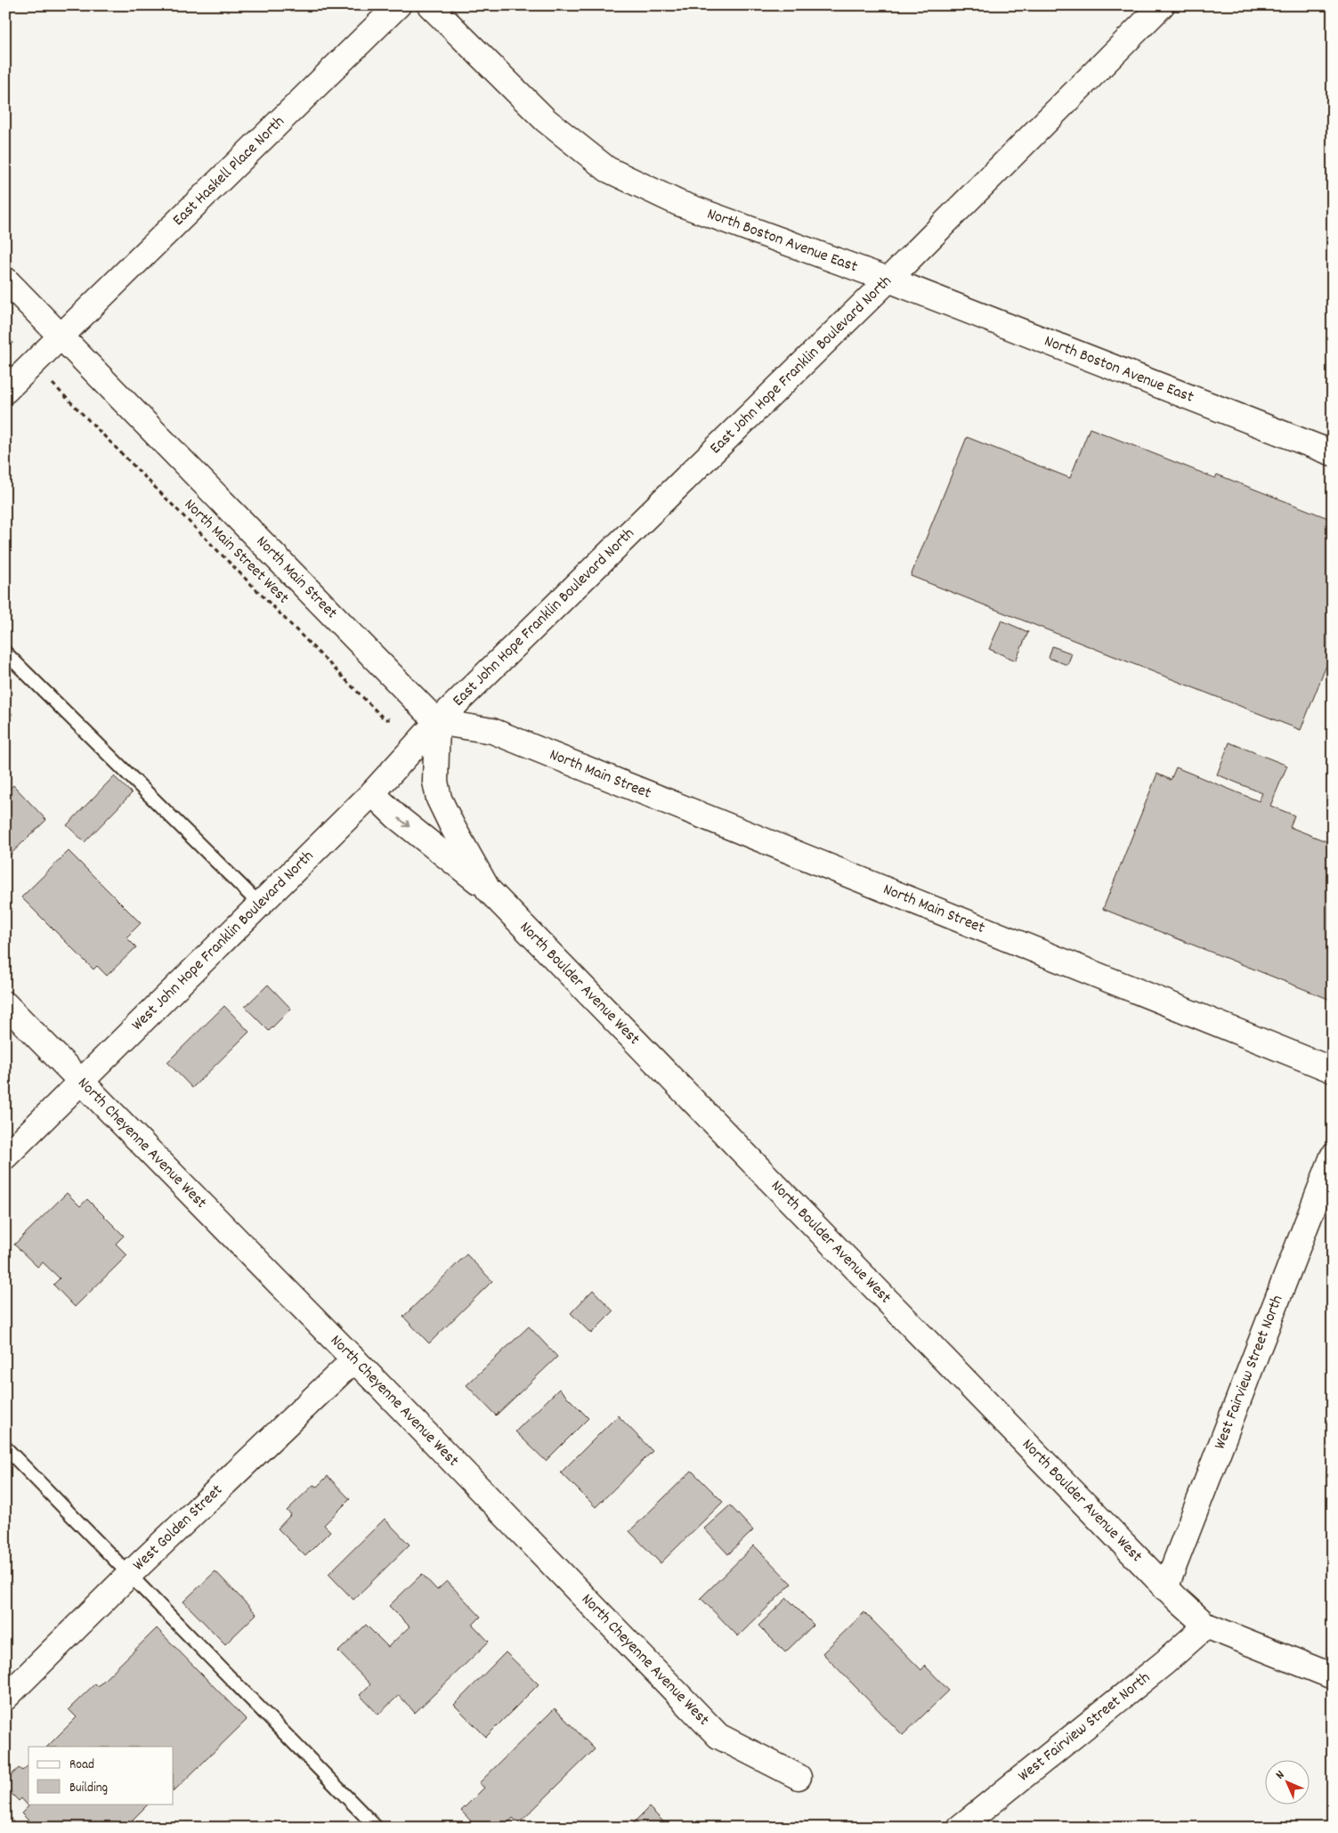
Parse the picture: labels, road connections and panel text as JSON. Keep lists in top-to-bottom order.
{
  "streets": {
    "street": [
      "East Haskell Place North",
      "North Boston Avenue East",
      "East John Hope Franklin Boulevard North",
      "North Main Street",
      "West John Hope Franklin Boulevard North",
      "North Boulder Avenue West",
      "North Cheyenne Avenue West",
      "West Fairview Street North",
      "West Golden Street"
    ],
    "path": ["North Main Street West"]
  },
  "crossings": [
    ["East Haskell Place North", "North Main Street West"],
    ["East Haskell Place North", "North Main Street"],
    ["North Boston Avenue East", "East John Hope Franklin Boulevard North"],
    ["East John Hope Franklin Boulevard North", "North Main Street"],
    ["East John Hope Franklin Boulevard North", "West John Hope Franklin Boulevard North"],
    ["East John Hope Franklin Boulevard North", "North Boulder Avenue West"],
    ["North Main Street", "West John Hope Franklin Boulevard North"],
    ["North Main Street", "North Boulder Avenue West"],
    ["West John Hope Franklin Boulevard North", "North Boulder Avenue West"],
    ["West John Hope Franklin Boulevard North", "North Cheyenne Avenue West"],
    ["North Boulder Avenue West", "West Fairview Street North"],
    ["North Cheyenne Avenue West", "West Golden Street"]
  ],
  "legend": ["Road", "Building"],
  "north": "top left"
}
